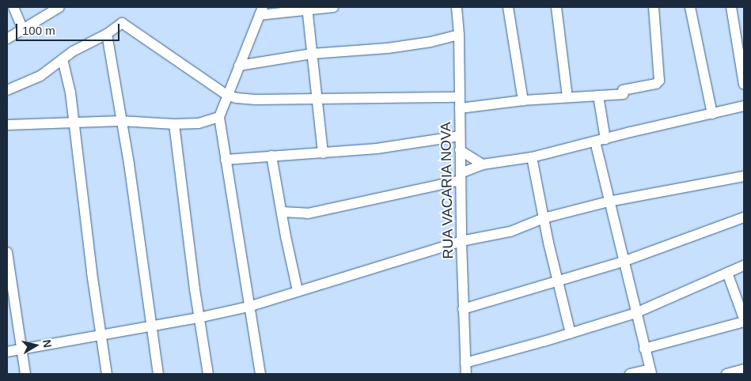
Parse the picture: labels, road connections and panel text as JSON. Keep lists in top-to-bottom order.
{
  "streets": {
    "street": ["RUA VACARIA NOVA"]
  },
  "scale_bar": "100 m",
  "north": "right"
}
